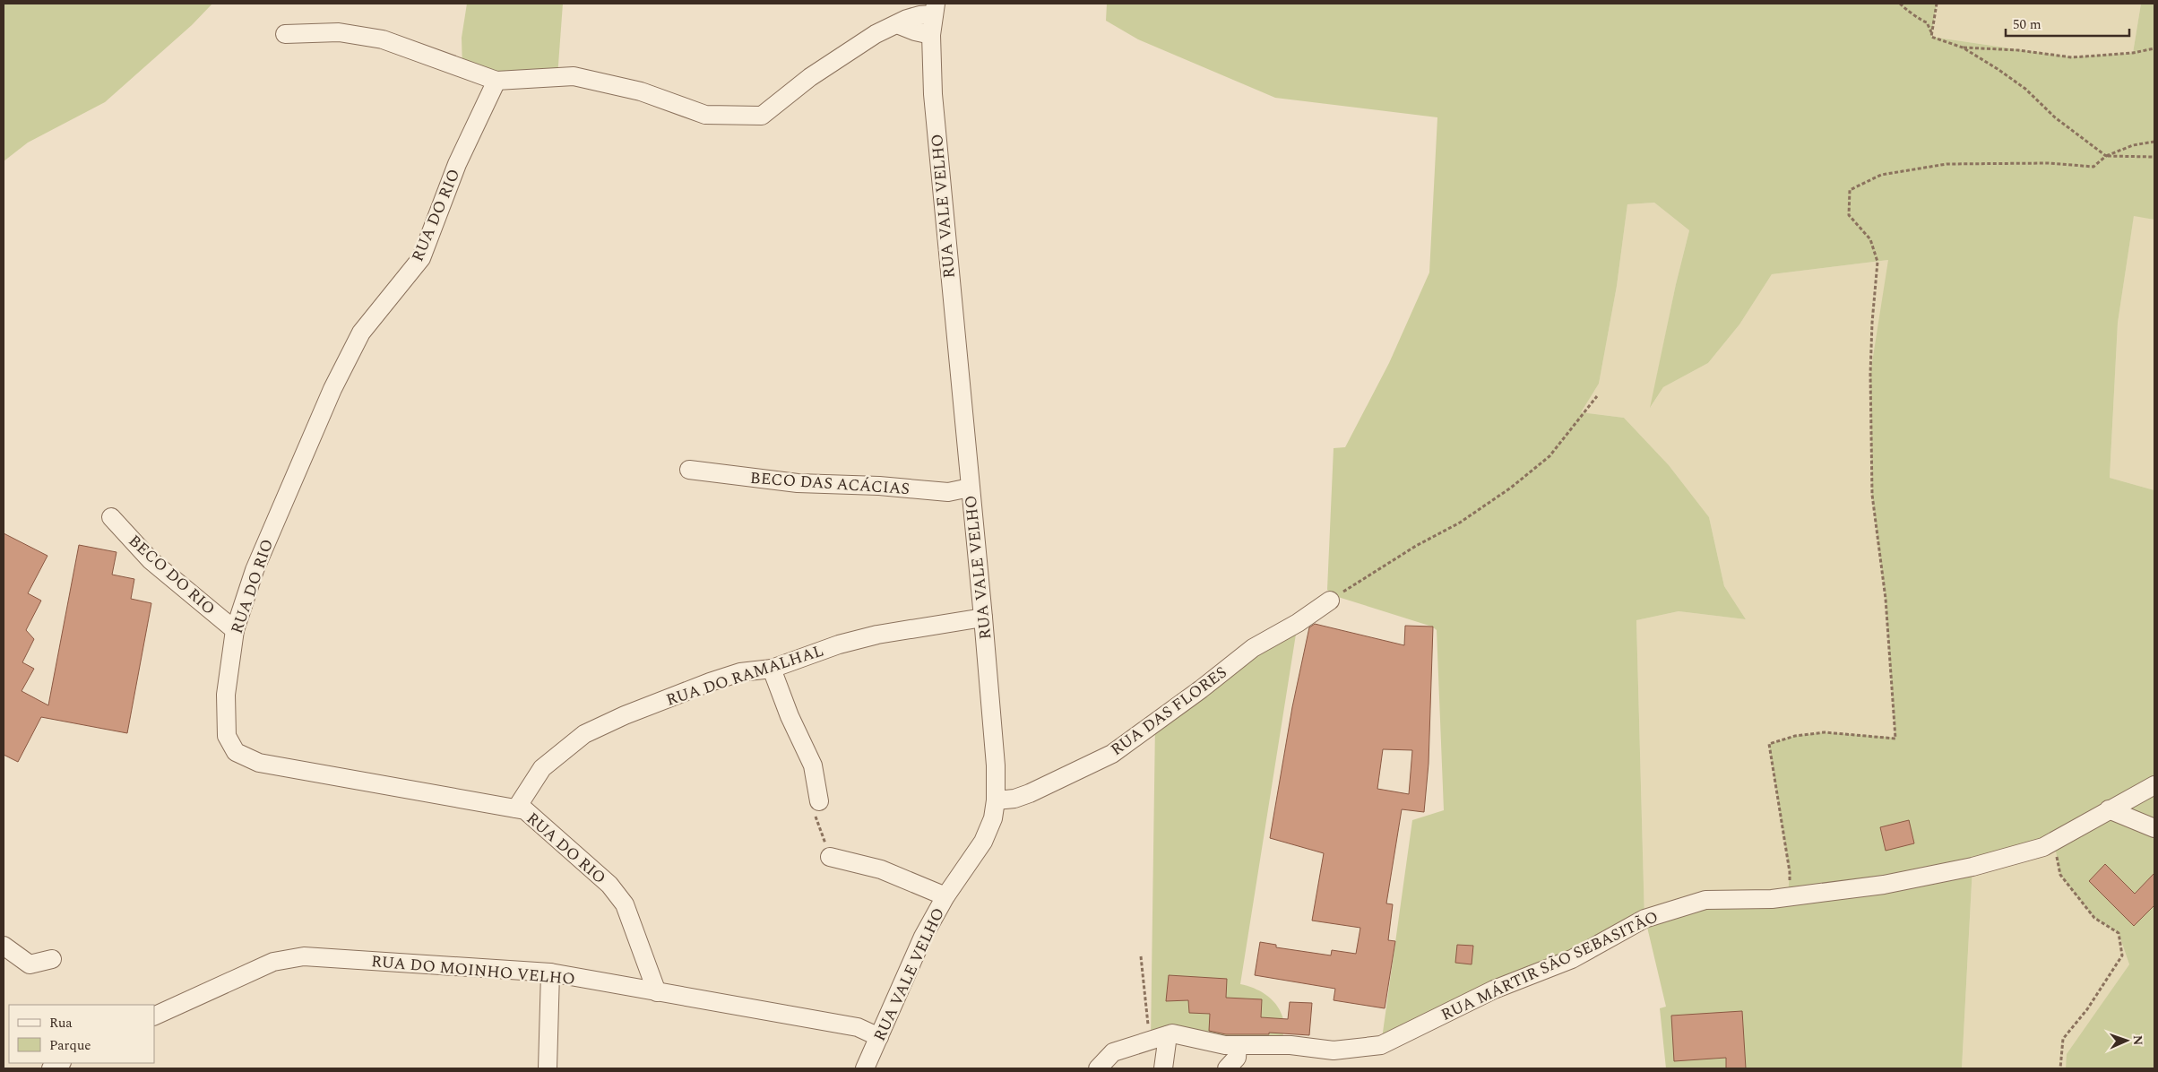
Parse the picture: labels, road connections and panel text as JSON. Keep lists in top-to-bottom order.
{
  "streets": {
    "street": [
      "RUA VALE VELHO",
      "RUA DO RIO",
      "BECO DAS ACÁCIAS",
      "BECO DO RIO",
      "RUA DO RAMALHAL",
      "RUA DAS FLORES",
      "RUA MÁRTIR SÃO SEBASITÃO",
      "RUA DO MOINHO VELHO"
    ]
  },
  "crossings": [
    ["RUA VALE VELHO", "BECO DAS ACÁCIAS"],
    ["RUA VALE VELHO", "RUA DO RAMALHAL"],
    ["RUA VALE VELHO", "RUA DAS FLORES"],
    ["RUA VALE VELHO", "RUA DO MOINHO VELHO"],
    ["RUA DO RIO", "BECO DO RIO"],
    ["RUA DO RIO", "RUA DO RAMALHAL"],
    ["RUA DO RIO", "RUA DO MOINHO VELHO"]
  ],
  "legend": ["Rua", "Parque"],
  "scale_bar": "50 m",
  "north": "right"
}
